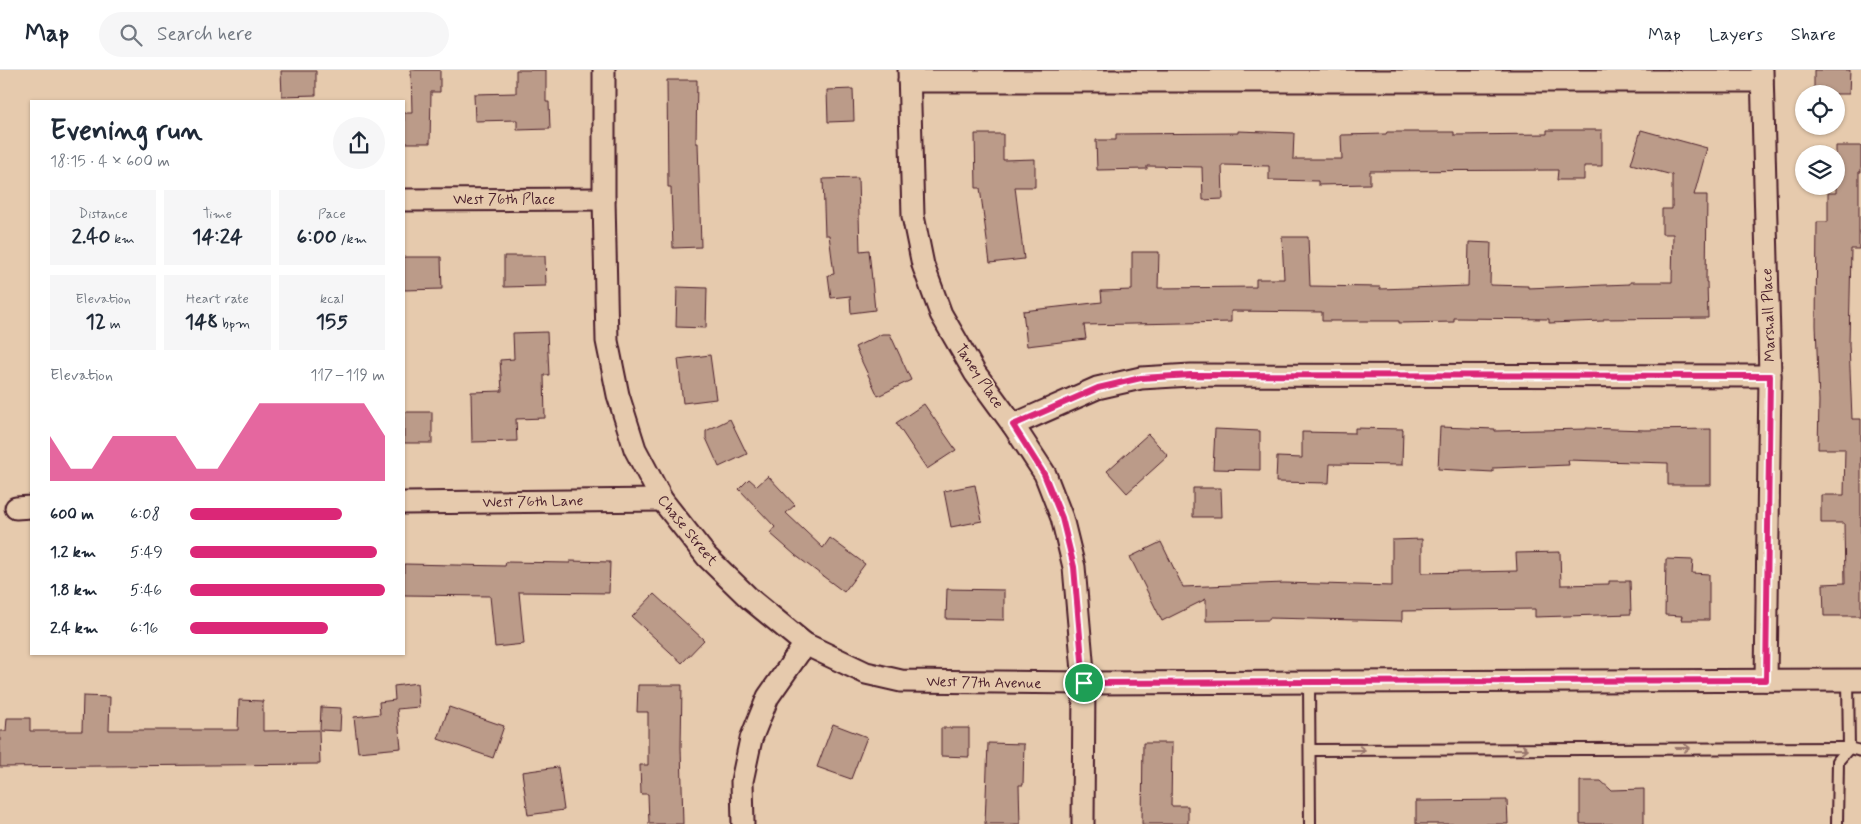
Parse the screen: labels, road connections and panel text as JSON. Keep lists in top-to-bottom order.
{
  "streets": {
    "street": [
      "West 76th Place",
      "Marshall Place",
      "Taney Place",
      "West 76th Lane",
      "Chase Street",
      "West 77th Avenue"
    ]
  },
  "crossings": [
    ["West 76th Place", "Chase Street"],
    ["Marshall Place", "West 77th Avenue"],
    ["Taney Place", "West 77th Avenue"],
    ["West 76th Lane", "Chase Street"],
    ["Chase Street", "West 77th Avenue"]
  ],
  "page": {
    "header": "Map",
    "search": "Search here",
    "nav": ["Map", "Layers", "Share"],
    "heading": ["Evening run", "18:15 · 4 × 600 m"],
    "stats": [
      ["Distance", "2.40 km"],
      ["Time", "14:24"],
      ["Pace", "6:00 /km"],
      ["Elevation", "12 m"],
      ["Heart rate", "148 bpm"],
      ["kcal", "155"]
    ],
    "chart": ["Elevation", "117–119 m"],
    "list": [
      {
        "name": "600 m",
        "note": "6:08"
      },
      {
        "name": "1.2 km",
        "note": "5:49"
      },
      {
        "name": "1.8 km",
        "note": "5:46"
      },
      {
        "name": "2.4 km",
        "note": "6:16"
      }
    ]
  }
}
